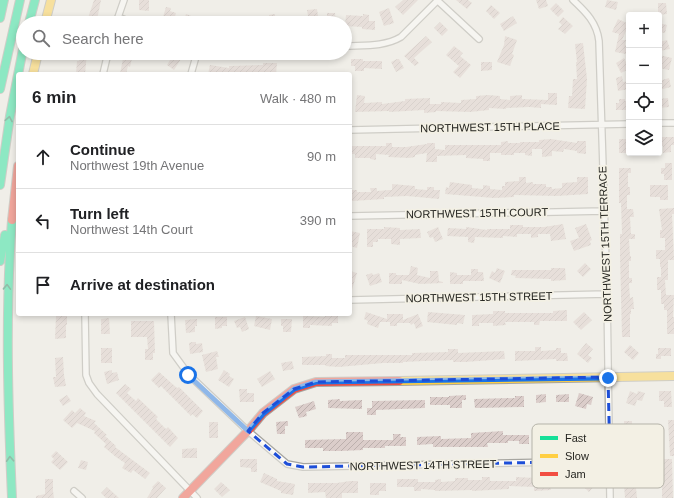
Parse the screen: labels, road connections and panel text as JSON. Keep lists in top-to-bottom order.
{
  "streets": {
    "street": [
      "NORTHWEST 15TH PLACE",
      "NORTHWEST 15TH COURT",
      "NORTHWEST 15TH TERRACE",
      "NORTHWEST 15TH STREET",
      "NORTHWEST 14TH STREET"
    ]
  },
  "crossings": [
    ["NORTHWEST 15TH PLACE", "NORTHWEST 15TH TERRACE"],
    ["NORTHWEST 15TH COURT", "NORTHWEST 15TH TERRACE"],
    ["NORTHWEST 15TH TERRACE", "NORTHWEST 15TH STREET"]
  ],
  "legend": ["Fast", "Slow", "Jam"],
  "page": {
    "map_buttons": ["+", "−"],
    "search": "Search here",
    "heading": ["6 min", "Walk · 480 m"],
    "list": [
      ["Continue", "Northwest 19th Avenue", "90 m"],
      ["Turn left", "Northwest 14th Court", "390 m"],
      "Arrive at destination"
    ]
  }
}
